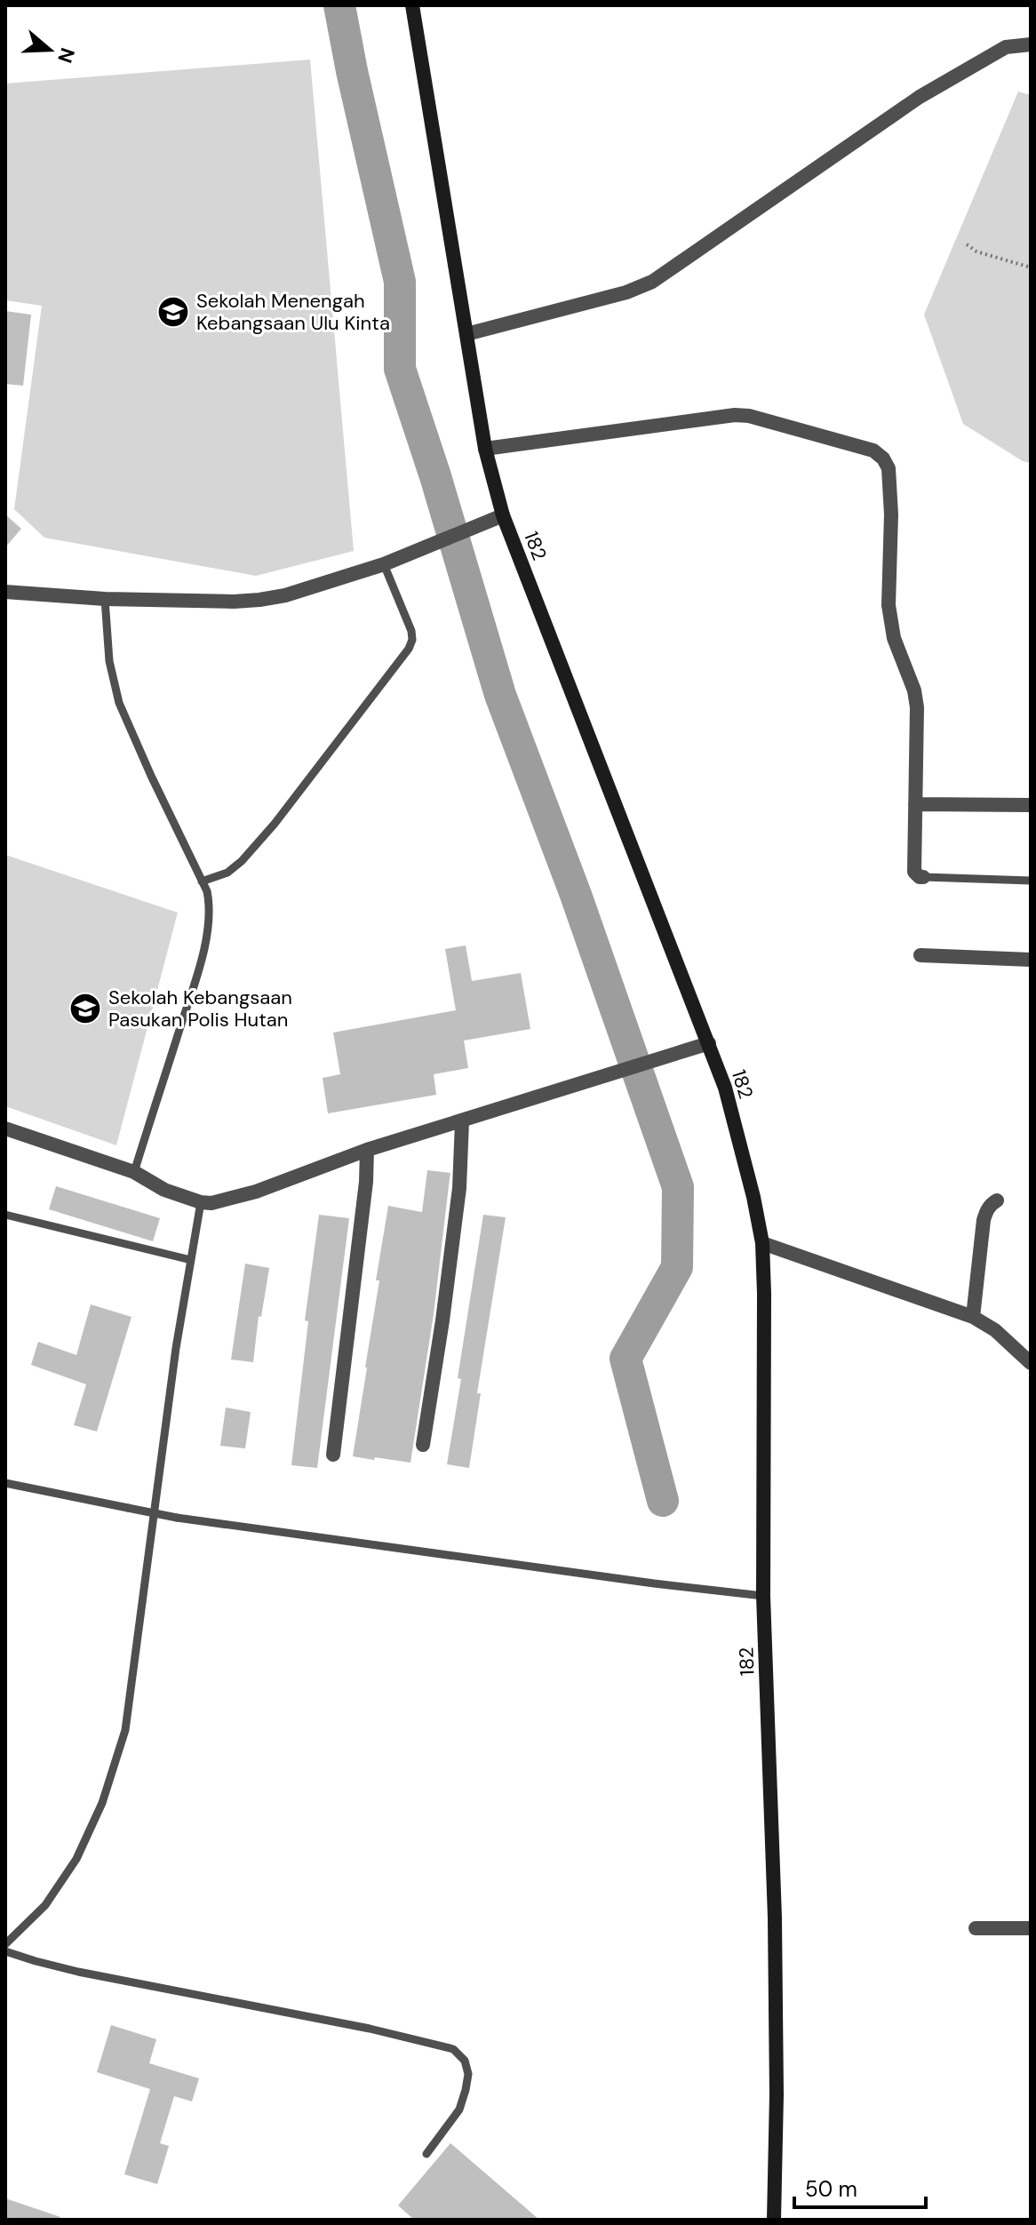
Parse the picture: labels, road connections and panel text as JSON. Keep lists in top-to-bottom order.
{
  "streets": {
    "street": ["182"]
  },
  "places": {
    "school or university": ["Sekolah Menengah Kebangsaan Ulu Kinta", "Sekolah Kebangsaan Pasukan Polis Hutan"]
  },
  "scale_bar": "50 m",
  "north": "right"
}
